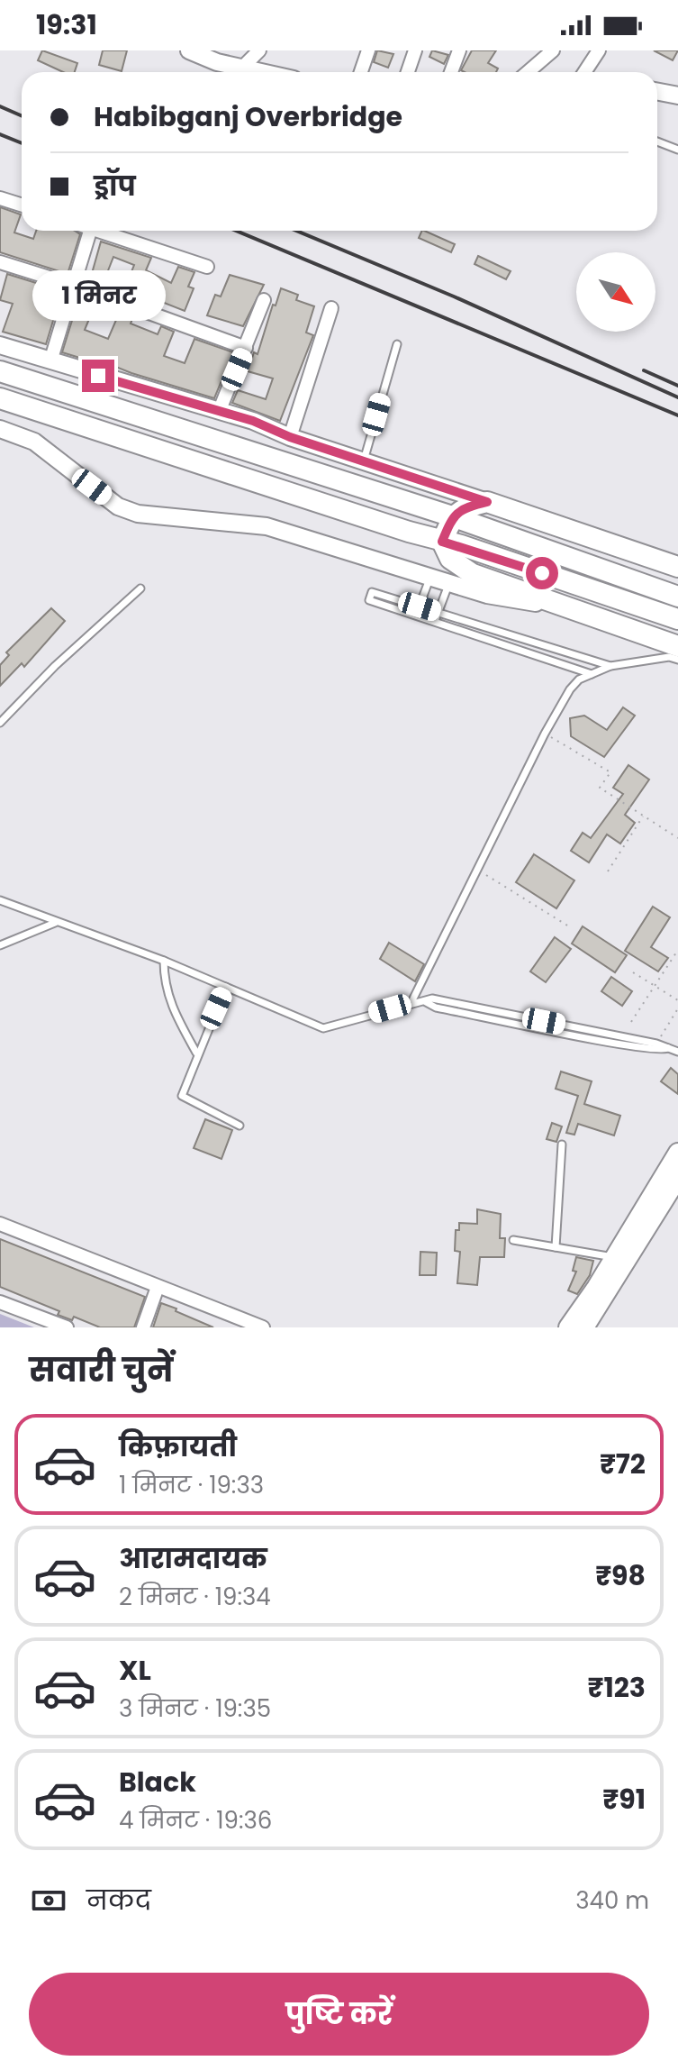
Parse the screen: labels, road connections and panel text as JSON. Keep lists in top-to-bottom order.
{
  "north": "bottom right",
  "page": {
    "status": "19:31",
    "banner": ["Habibganj Overbridge", "ड्रॉप"],
    "bubble": "1 मिनट",
    "heading": "सवारी चुनें",
    "list": [
      {
        "name": "किफ़ायती",
        "note": "1 मिनट · 19:33",
        "value": "₹72"
      },
      {
        "name": "आरामदायक",
        "note": "2 मिनट · 19:34",
        "value": "₹98"
      },
      {
        "name": "XL",
        "note": "3 मिनट · 19:35",
        "value": "₹123"
      },
      {
        "name": "Black",
        "note": "4 मिनट · 19:36",
        "value": "₹91"
      }
    ],
    "pay": ["नकद", "340 m"],
    "buttons": "पुष्टि करें"
  }
}
